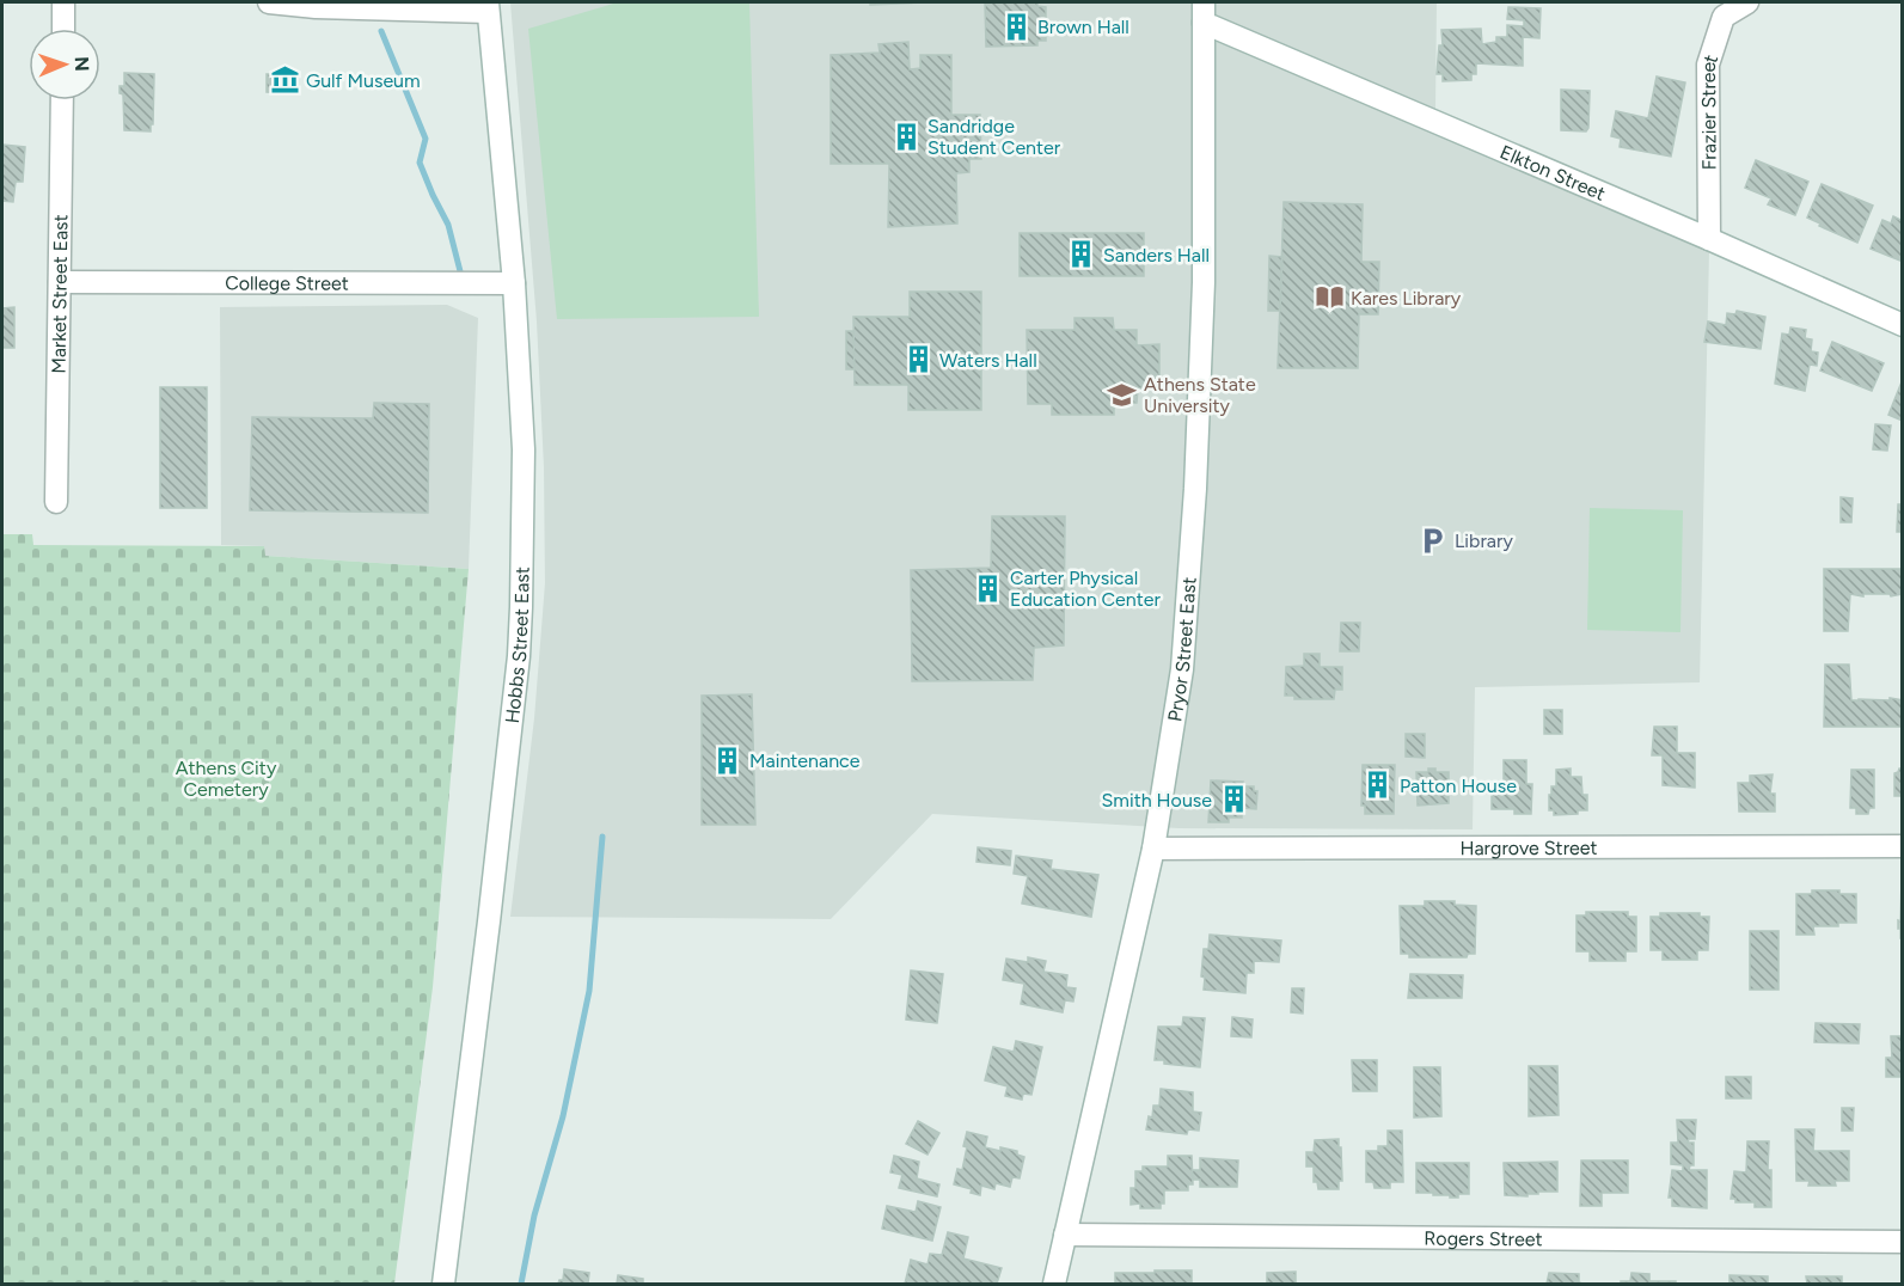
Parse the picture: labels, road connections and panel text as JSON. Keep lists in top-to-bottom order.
{
  "streets": {
    "street": [
      "Frazier Street",
      "Elkton Street",
      "College Street",
      "Market Street East",
      "Hobbs Street East",
      "Pryor Street East",
      "Hargrove Street",
      "Rogers Street"
    ]
  },
  "crossings": [
    ["Frazier Street", "Elkton Street"],
    ["Elkton Street", "Pryor Street East"],
    ["College Street", "Market Street East"],
    ["College Street", "Hobbs Street East"],
    ["Pryor Street East", "Hargrove Street"],
    ["Pryor Street East", "Rogers Street"]
  ],
  "parks": ["Athens City Cemetery"],
  "places": {
    "building": [
      "Brown Hall",
      "Sandridge Student Center",
      "Sanders Hall",
      "Waters Hall",
      "Carter Physical Education Center",
      "Maintenance",
      "Patton House",
      "Smith House"
    ],
    "museum": ["Gulf Museum"],
    "library": ["Kares Library"],
    "school or university": ["Athens State University"],
    "parking": ["Library"]
  },
  "north": "right"
}
